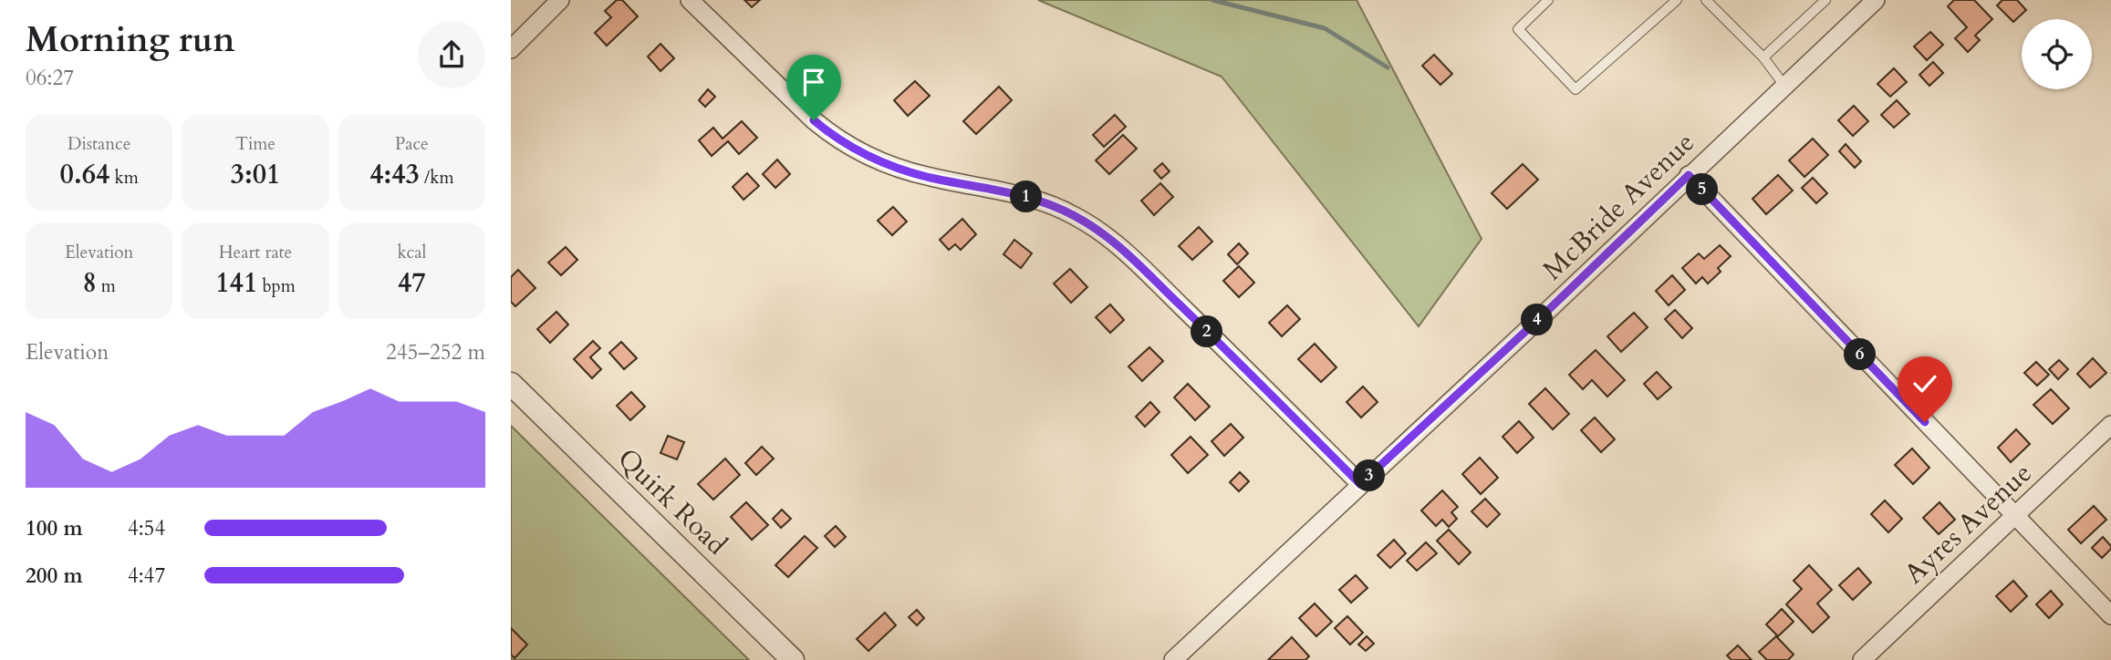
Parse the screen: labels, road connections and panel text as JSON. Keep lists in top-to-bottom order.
{
  "streets": {
    "street": ["McBride Avenue", "Quirk Road", "Ayres Avenue"]
  },
  "page": {
    "heading": ["Morning run", "06:27"],
    "stats": [
      ["Distance", "0.64 km"],
      ["Time", "3:01"],
      ["Pace", "4:43 /km"],
      ["Elevation", "8 m"],
      ["Heart rate", "141 bpm"],
      ["kcal", "47"]
    ],
    "pins": [
      "5",
      "1",
      "4",
      "2",
      "6",
      "3"
    ],
    "chart": ["Elevation", "245–252 m"],
    "list": [
      {
        "name": "100 m",
        "note": "4:54"
      },
      {
        "name": "200 m",
        "note": "4:47"
      }
    ]
  }
}
